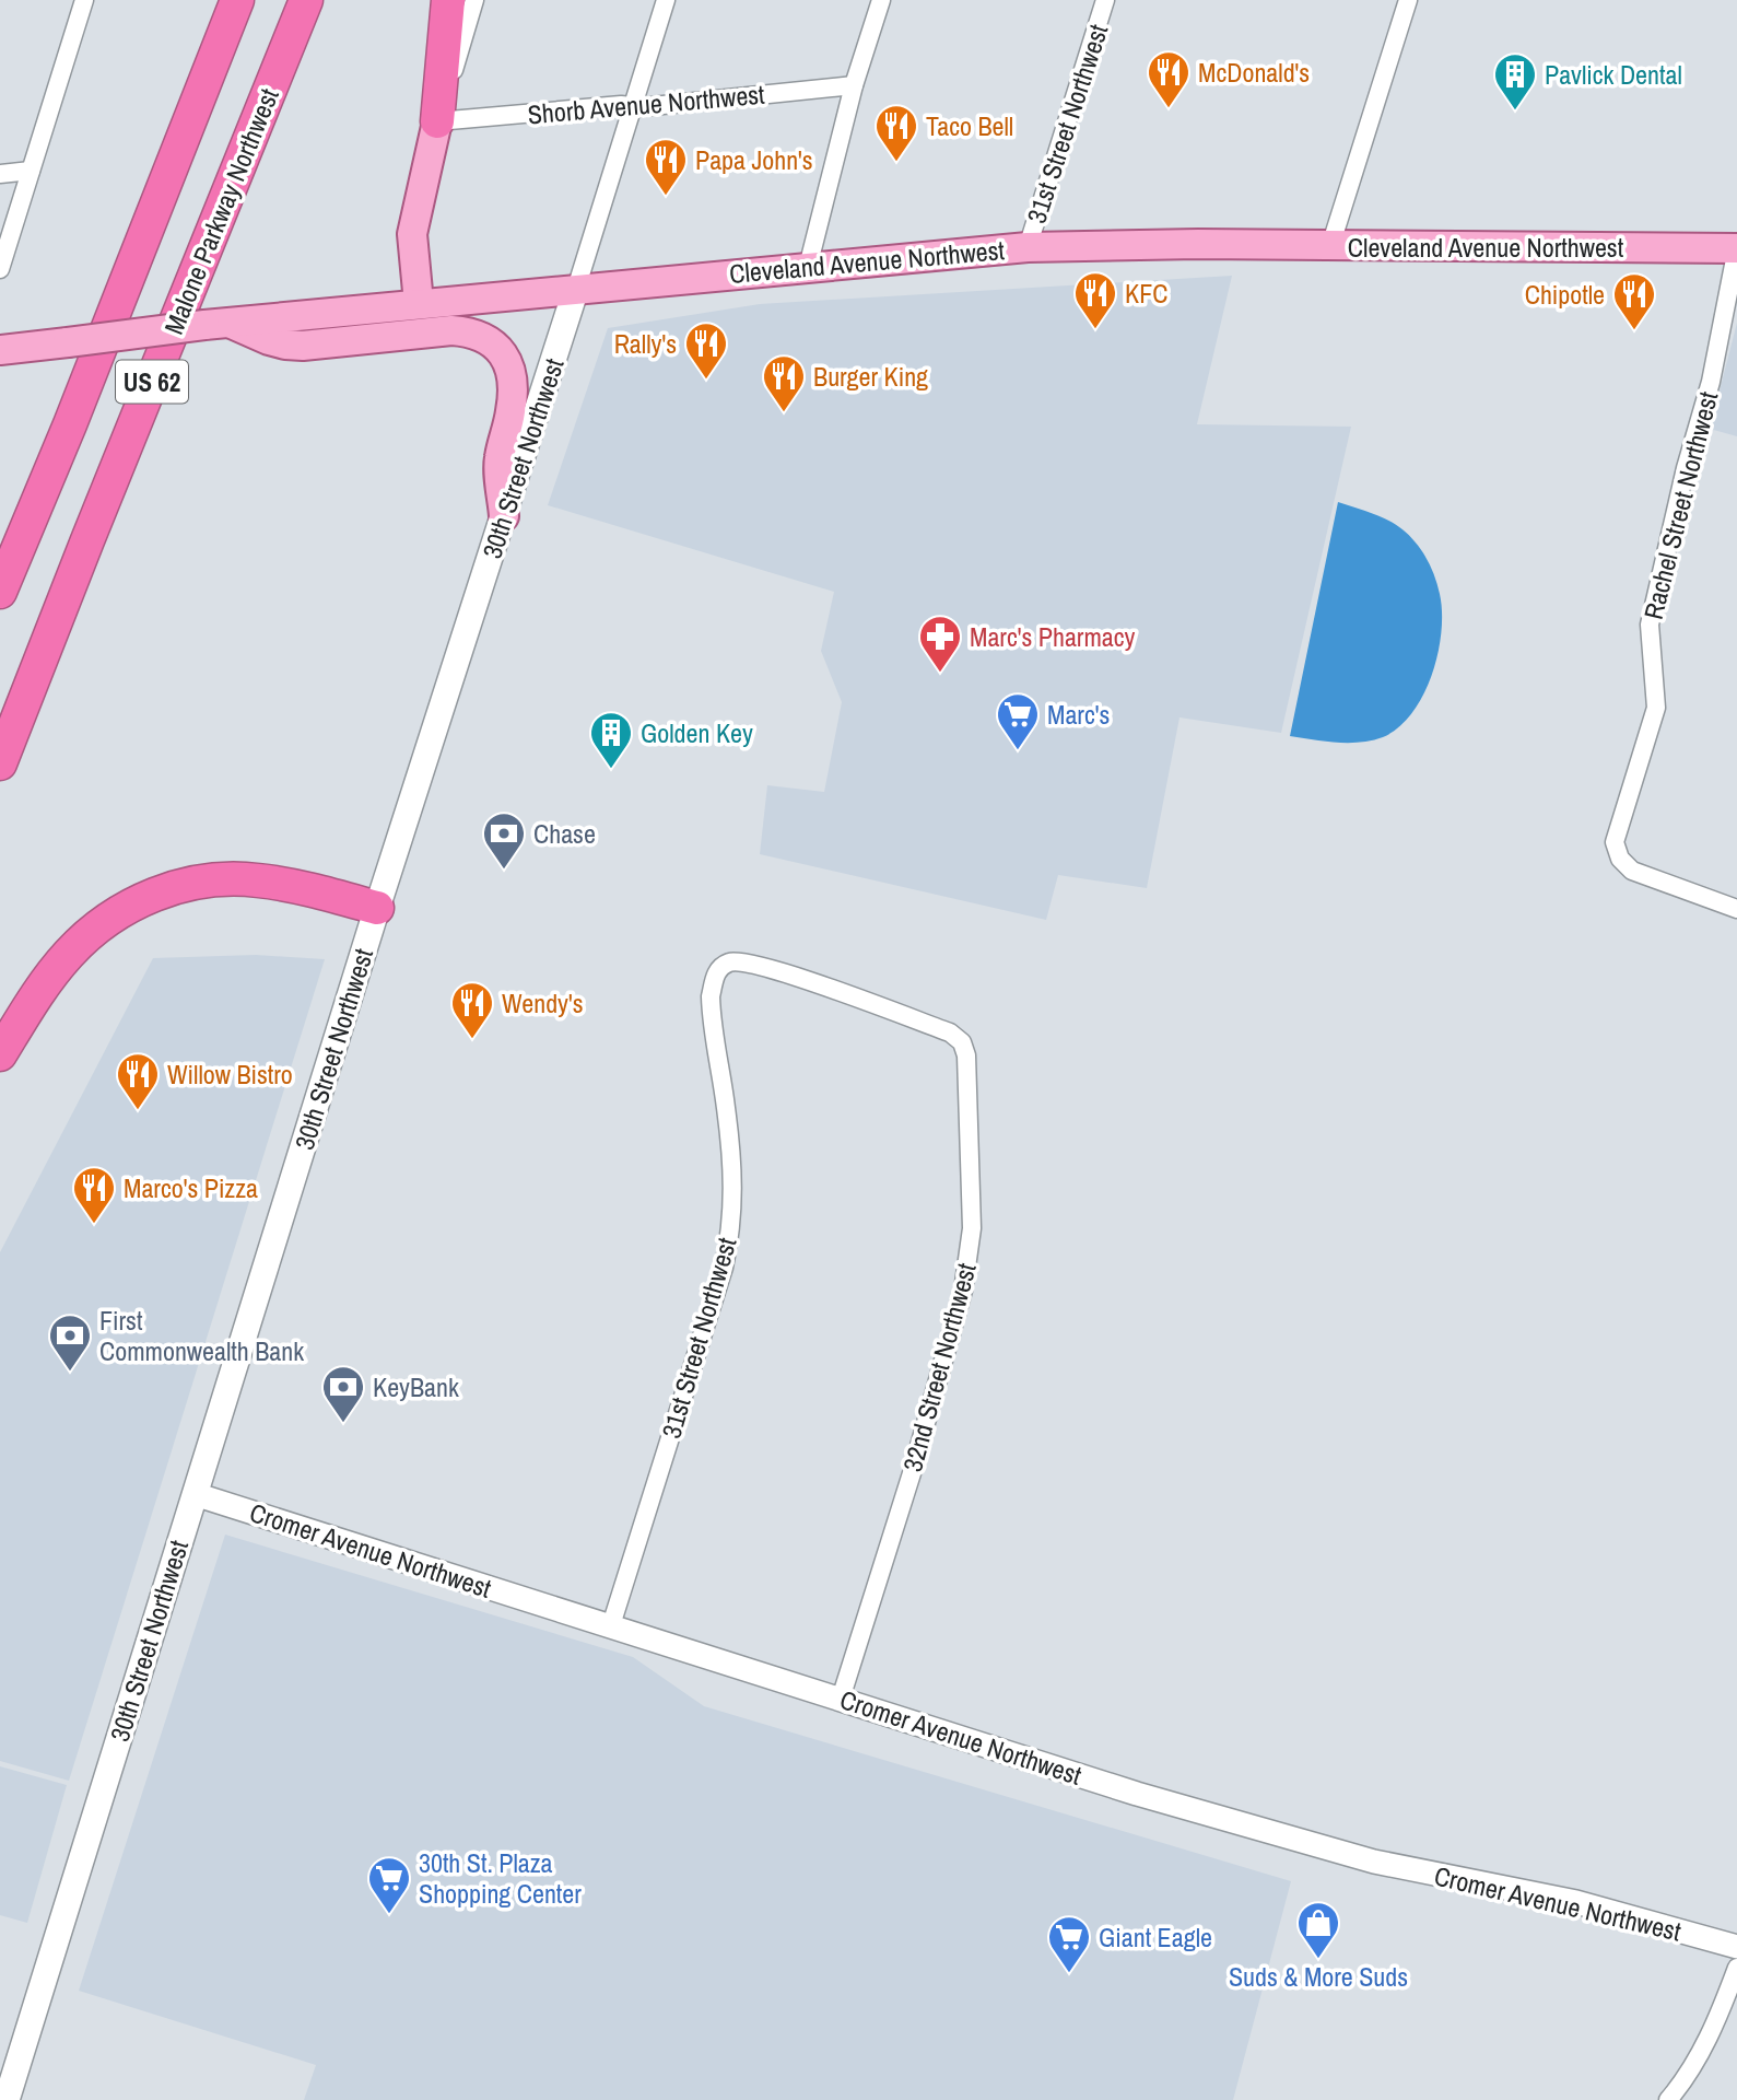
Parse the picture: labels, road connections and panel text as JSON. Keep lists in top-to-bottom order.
{
  "streets": {
    "highway": ["Malone Parkway Northwest", "US 62"],
    "main road": ["Cleveland Avenue Northwest", "30th Street Northwest"],
    "street": [
      "Shorb Avenue Northwest",
      "31st Street Northwest",
      "Rachel Street Northwest",
      "32nd Street Northwest",
      "Cromer Avenue Northwest"
    ]
  },
  "crossings": [
    ["Shorb Avenue Northwest", "30th Street Northwest"],
    ["31st Street Northwest", "Cleveland Avenue Northwest"],
    ["31st Street Northwest", "32nd Street Northwest"],
    ["31st Street Northwest", "Cromer Avenue Northwest"],
    ["Cleveland Avenue Northwest", "30th Street Northwest"],
    ["Cleveland Avenue Northwest", "Rachel Street Northwest"],
    ["30th Street Northwest", "Cromer Avenue Northwest"],
    ["32nd Street Northwest", "Cromer Avenue Northwest"]
  ],
  "places": {
    "restaurant": [
      "McDonald's",
      "Taco Bell",
      "Papa John's",
      "KFC",
      "Chipotle",
      "Rally's",
      "Burger King",
      "Wendy's",
      "Willow Bistro",
      "Marco's Pizza"
    ],
    "building": ["Pavlick Dental", "Golden Key"],
    "pharmacy": ["Marc's Pharmacy"],
    "supermarket": ["Marc's", "30th St. Plaza Shopping Center", "Giant Eagle"],
    "bank": ["Chase", "First Commonwealth Bank", "KeyBank"],
    "shop": ["Suds & More Suds"]
  }
}
